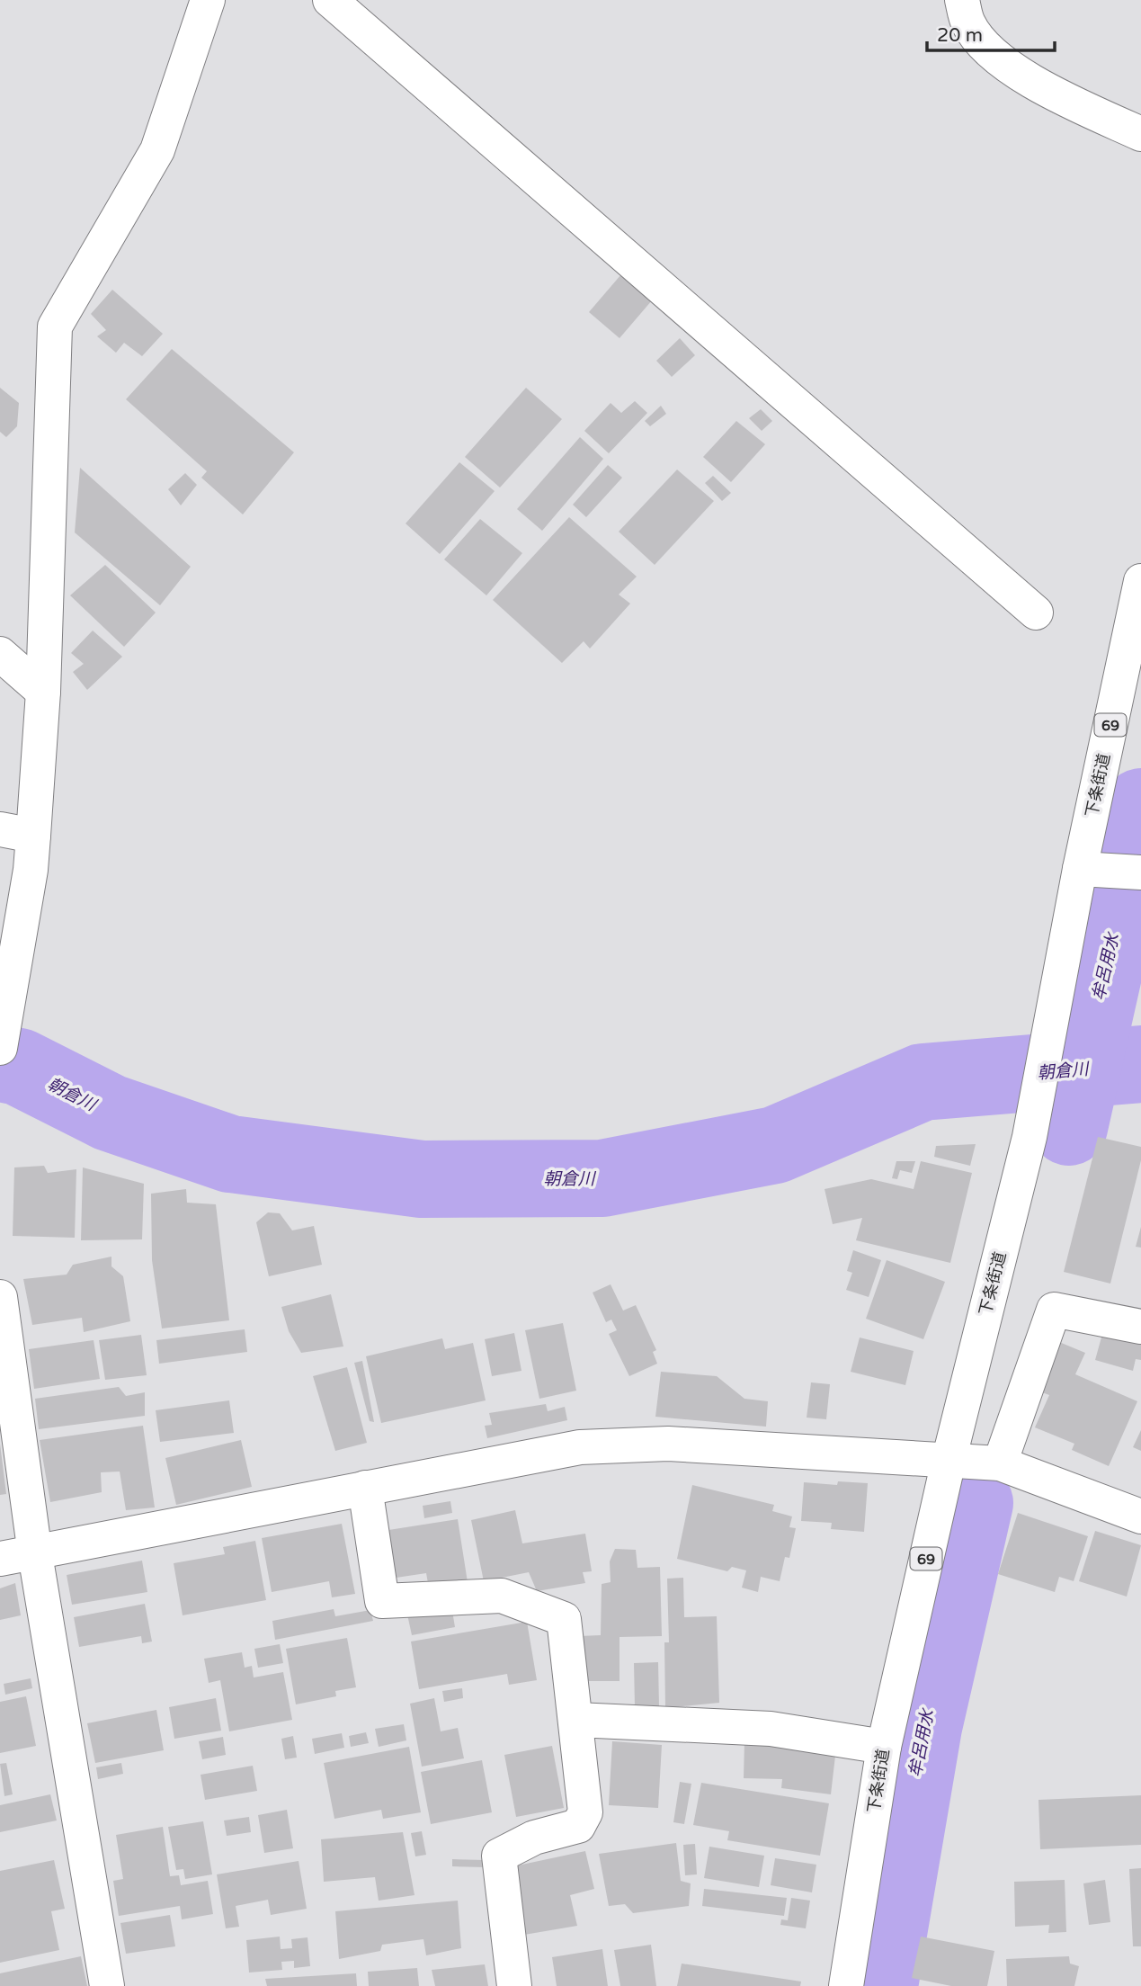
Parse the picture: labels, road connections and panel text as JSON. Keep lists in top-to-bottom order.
{
  "streets": {
    "street": ["69", "下条街道"]
  },
  "water": ["牟呂用水", "朝倉川"],
  "scale_bar": "20 m"
}
